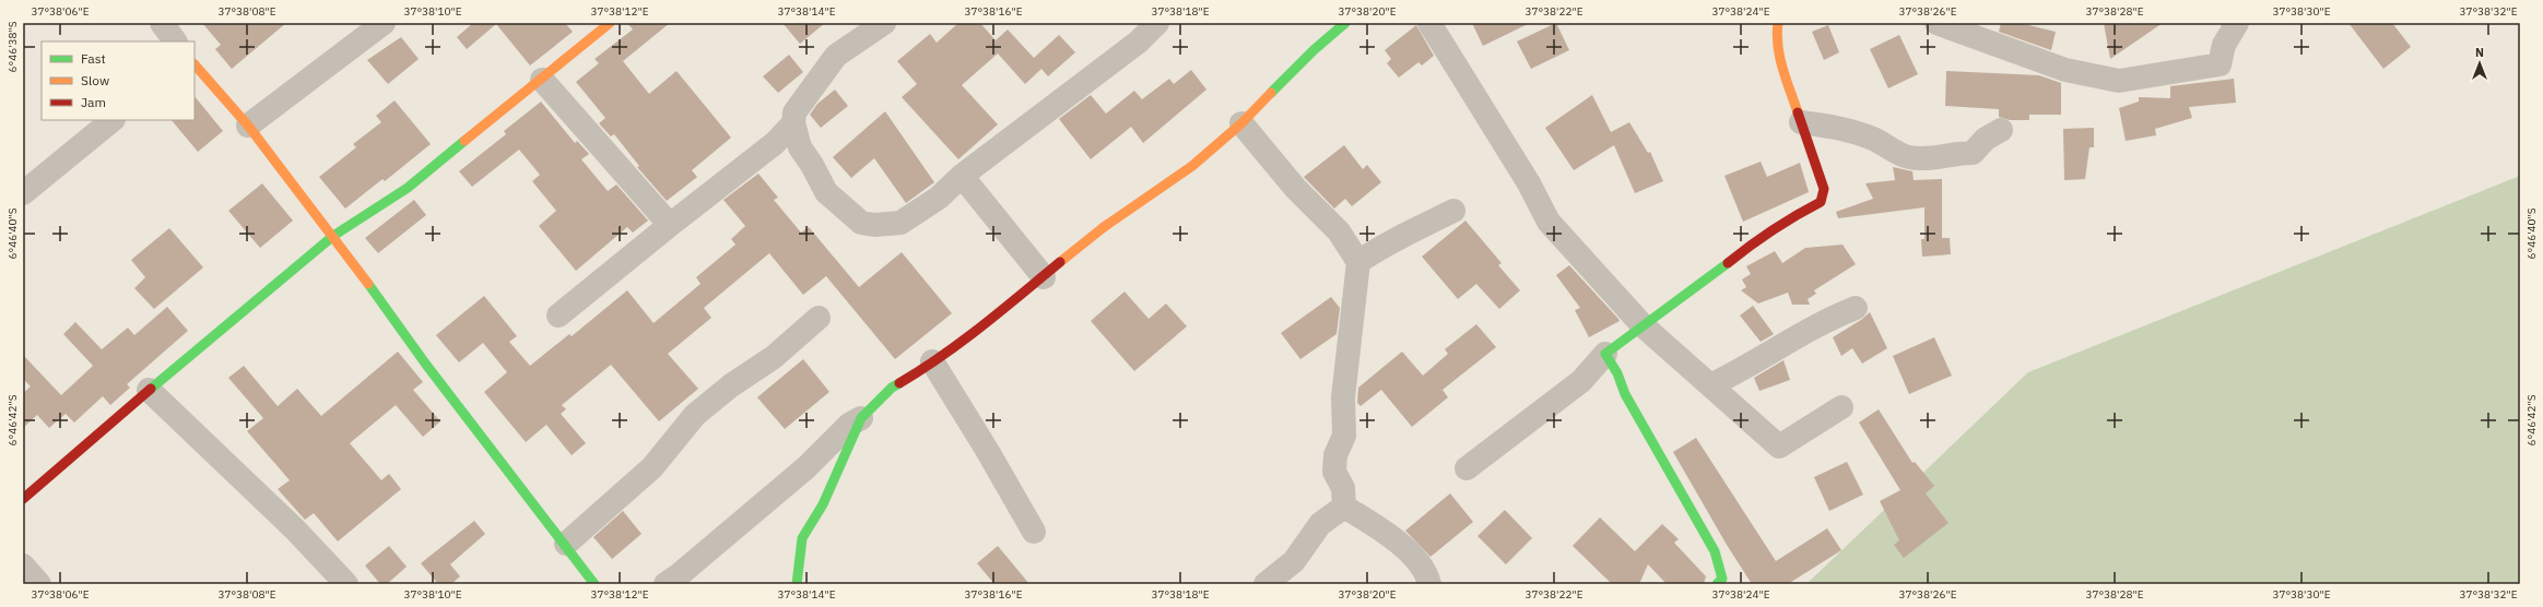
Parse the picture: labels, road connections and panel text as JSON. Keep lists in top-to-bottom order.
{
  "legend": ["Fast", "Slow", "Jam"],
  "north": "top",
  "coordinates": [
    "37°38'06\"E",
    "37°38'08\"E",
    "37°38'10\"E",
    "37°38'12\"E",
    "37°38'14\"E",
    "37°38'16\"E",
    "37°38'18\"E",
    "37°38'20\"E",
    "37°38'22\"E",
    "37°38'24\"E",
    "37°38'26\"E",
    "37°38'28\"E",
    "37°38'30\"E",
    "37°38'32\"E",
    "6°46'38\"S",
    "6°46'40\"S",
    "6°46'42\"S"
  ]
}
